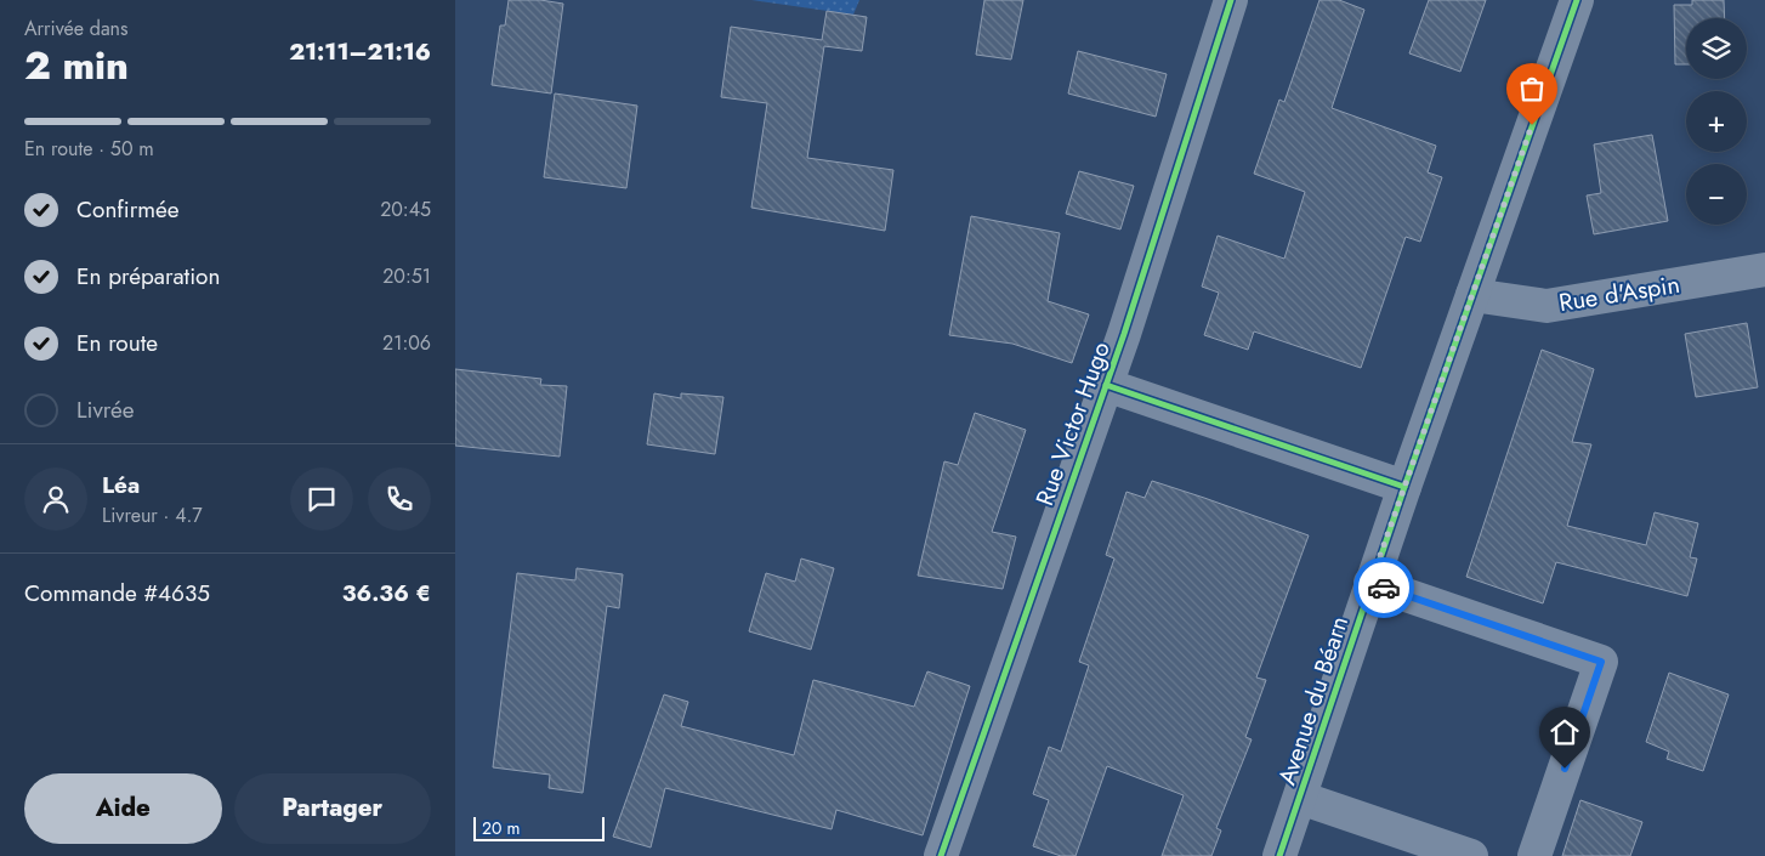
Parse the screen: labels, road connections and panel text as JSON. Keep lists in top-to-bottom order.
{
  "streets": {
    "street": ["Rue d'Aspin", "Rue Victor Hugo", "Avenue du Béarn"]
  },
  "crossings": [
    ["Rue d'Aspin", "Avenue du Béarn"]
  ],
  "scale_bar": "20 m",
  "page": {
    "heading": ["2 min", "Arrivée dans", "21:11–21:16"],
    "panel": [
      "Léa",
      "Livreur · 4.7",
      "Commande #4635",
      "36.36 €"
    ],
    "map_buttons": ["+", "−"],
    "bar": "En route · 50 m",
    "list": [
      ["Confirmée", "20:45"],
      ["En préparation", "20:51"],
      ["En route", "21:06"],
      "Livrée"
    ],
    "buttons": ["Aide", "Partager"],
    "scale": "20 m"
  }
}
